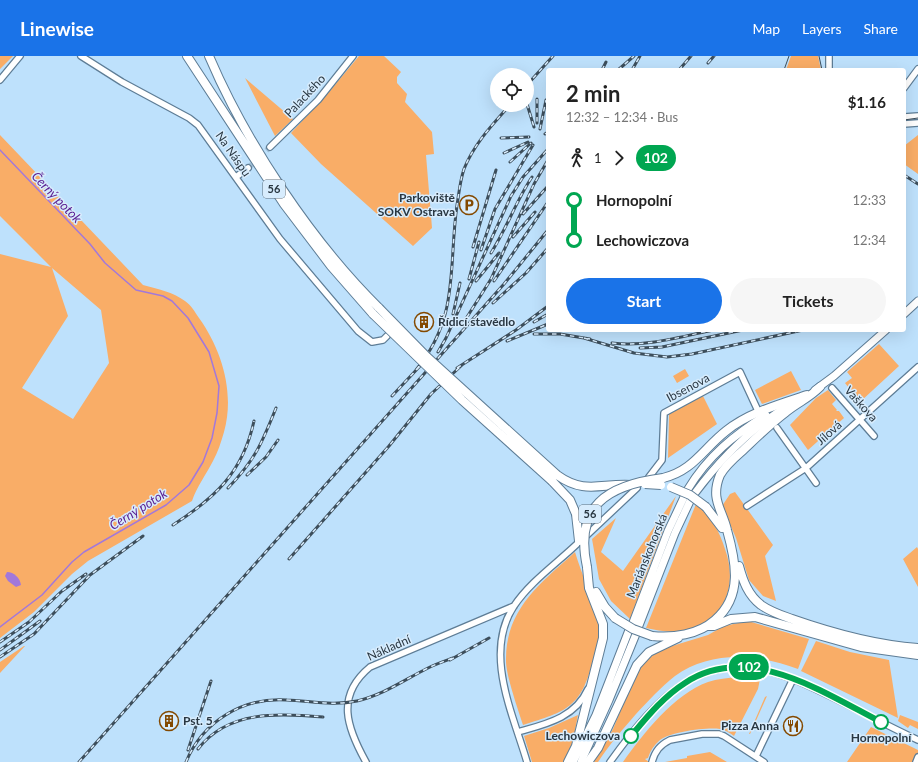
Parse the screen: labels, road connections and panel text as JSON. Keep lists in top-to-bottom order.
{
  "streets": {
    "highway": ["56"],
    "main road": ["Mariánskohorská"],
    "street": [
      "Palackého",
      "Na Náspu",
      "Ibsenova",
      "Vaškova",
      "Jílová",
      "Nákladní"
    ]
  },
  "crossings": [
    ["Vaškova", "Jílová"]
  ],
  "water": ["Černý potok"],
  "places": {
    "parking": ["Parkoviště SOKV Ostrava"],
    "building": ["Řídicí stavědlo", "Pst. 5"],
    "other": ["Hornopolní", "Lechowiczova"],
    "restaurant": ["Pizza Anna"]
  },
  "lines": ["bus line 102"],
  "page": {
    "header": "Linewise",
    "nav": ["Map", "Layers", "Share"],
    "on_map": "102",
    "heading": ["2 min", "12:32 – 12:34 · Bus", "$1.16"],
    "legs": ["1", "102"],
    "list": [
      {
        "name": "Hornopolní",
        "value": "12:33"
      },
      {
        "name": "Lechowiczova",
        "value": "12:34"
      }
    ],
    "buttons": ["Start", "Tickets"]
  }
}
